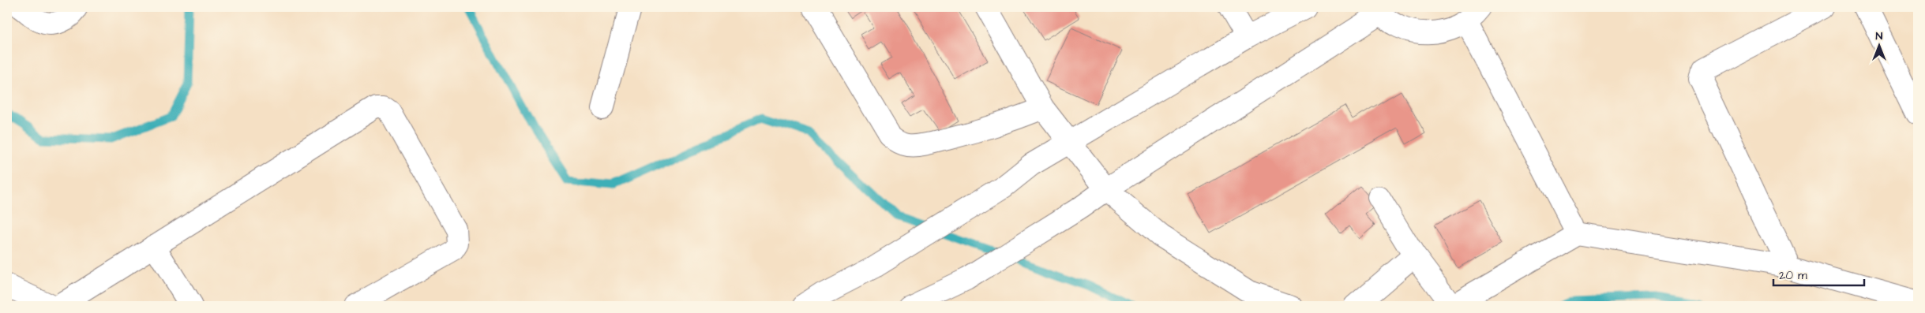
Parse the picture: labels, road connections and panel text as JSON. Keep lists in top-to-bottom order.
{
  "scale_bar": "20 m",
  "north": "top"
}
